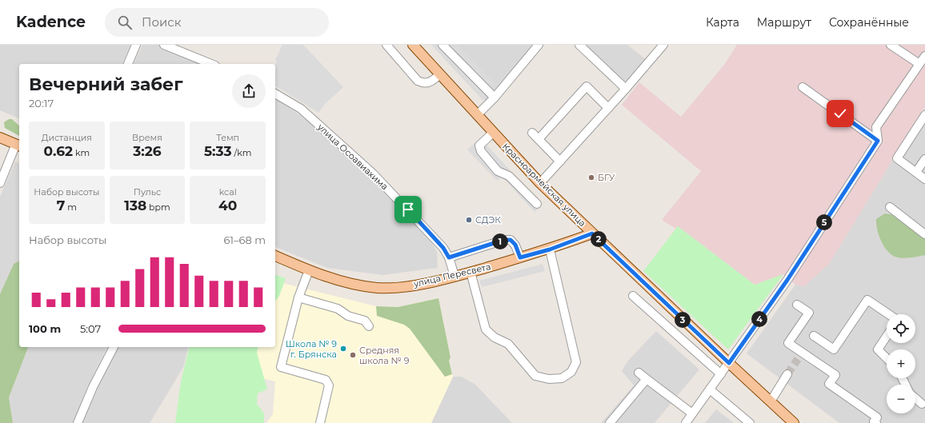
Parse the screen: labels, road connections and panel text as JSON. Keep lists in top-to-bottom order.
{
  "streets": {
    "main road": ["Красноармейская улица", "улица Пересвета"],
    "street": ["улица Осоавиахима"]
  },
  "crossings": [
    ["улица Осоавиахима", "улица Пересвета"],
    ["Красноармейская улица", "улица Пересвета"]
  ],
  "places": [
    "БГУ",
    "СДЭК",
    "Школа № 9 г. Брянска",
    "Средняя школа № 9"
  ],
  "page": {
    "header": "Kadence",
    "search": "Поиск",
    "nav": ["Карта", "Маршрут", "Сохранённые"],
    "heading": ["Вечерний забег", "20:17"],
    "stats": [
      ["Дистанция", "0.62 km"],
      ["Время", "3:26"],
      ["Темп", "5:33 /km"],
      ["Набор высоты", "7 m"],
      ["Пульс", "138 bpm"],
      ["kcal", "40"]
    ],
    "pins": [
      "5",
      "2",
      "1",
      "4",
      "3"
    ],
    "chart": ["Набор высоты", "61–68 m"],
    "map_buttons": ["+", "−"],
    "list": [
      {
        "name": "100 m",
        "note": "5:07"
      }
    ]
  }
}
